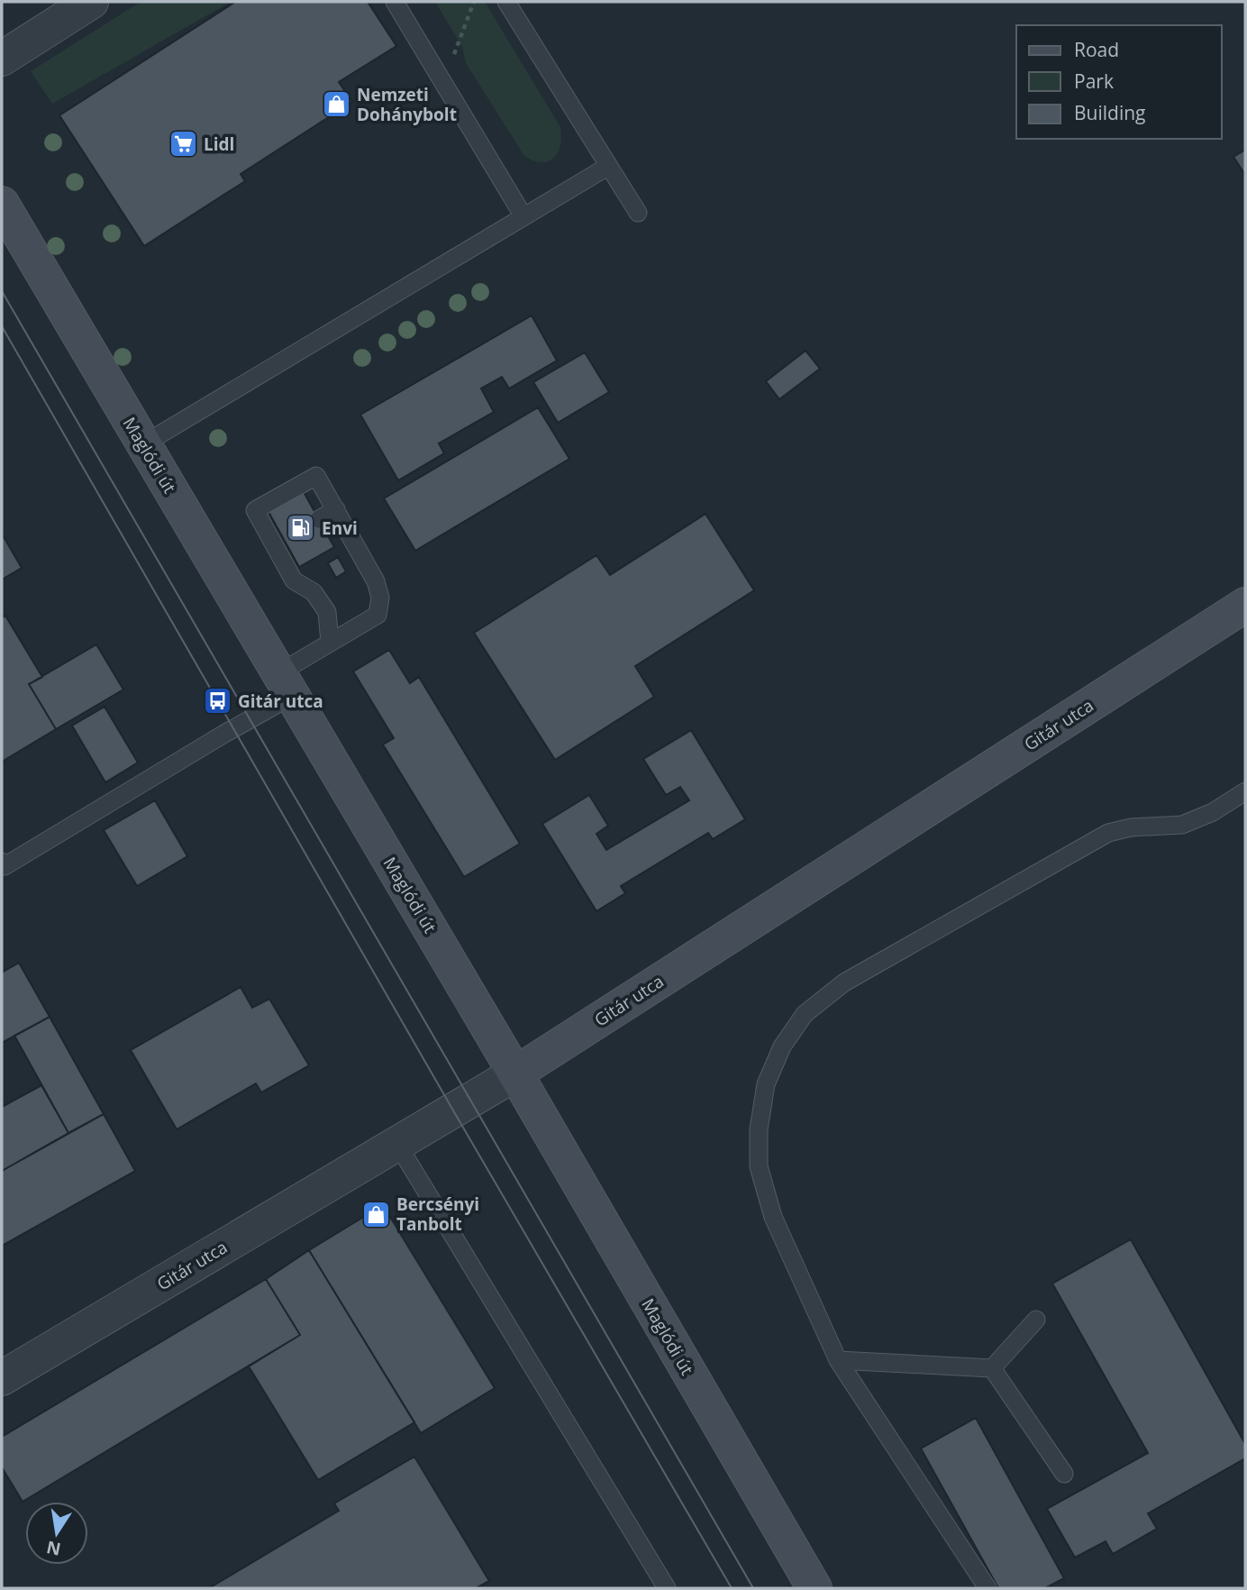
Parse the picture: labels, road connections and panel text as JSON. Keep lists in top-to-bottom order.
{
  "streets": {
    "street": ["Maglódi út", "Gitár utca"]
  },
  "crossings": [
    ["Maglódi út", "Gitár utca"]
  ],
  "places": {
    "shop": ["Nemzeti Dohánybolt", "Bercsényi Tanbolt"],
    "supermarket": ["Lidl"],
    "fuel station": ["Envi"],
    "bus stop": ["Gitár utca"]
  },
  "legend": ["Road", "Park", "Building"],
  "north": "bottom"
}
